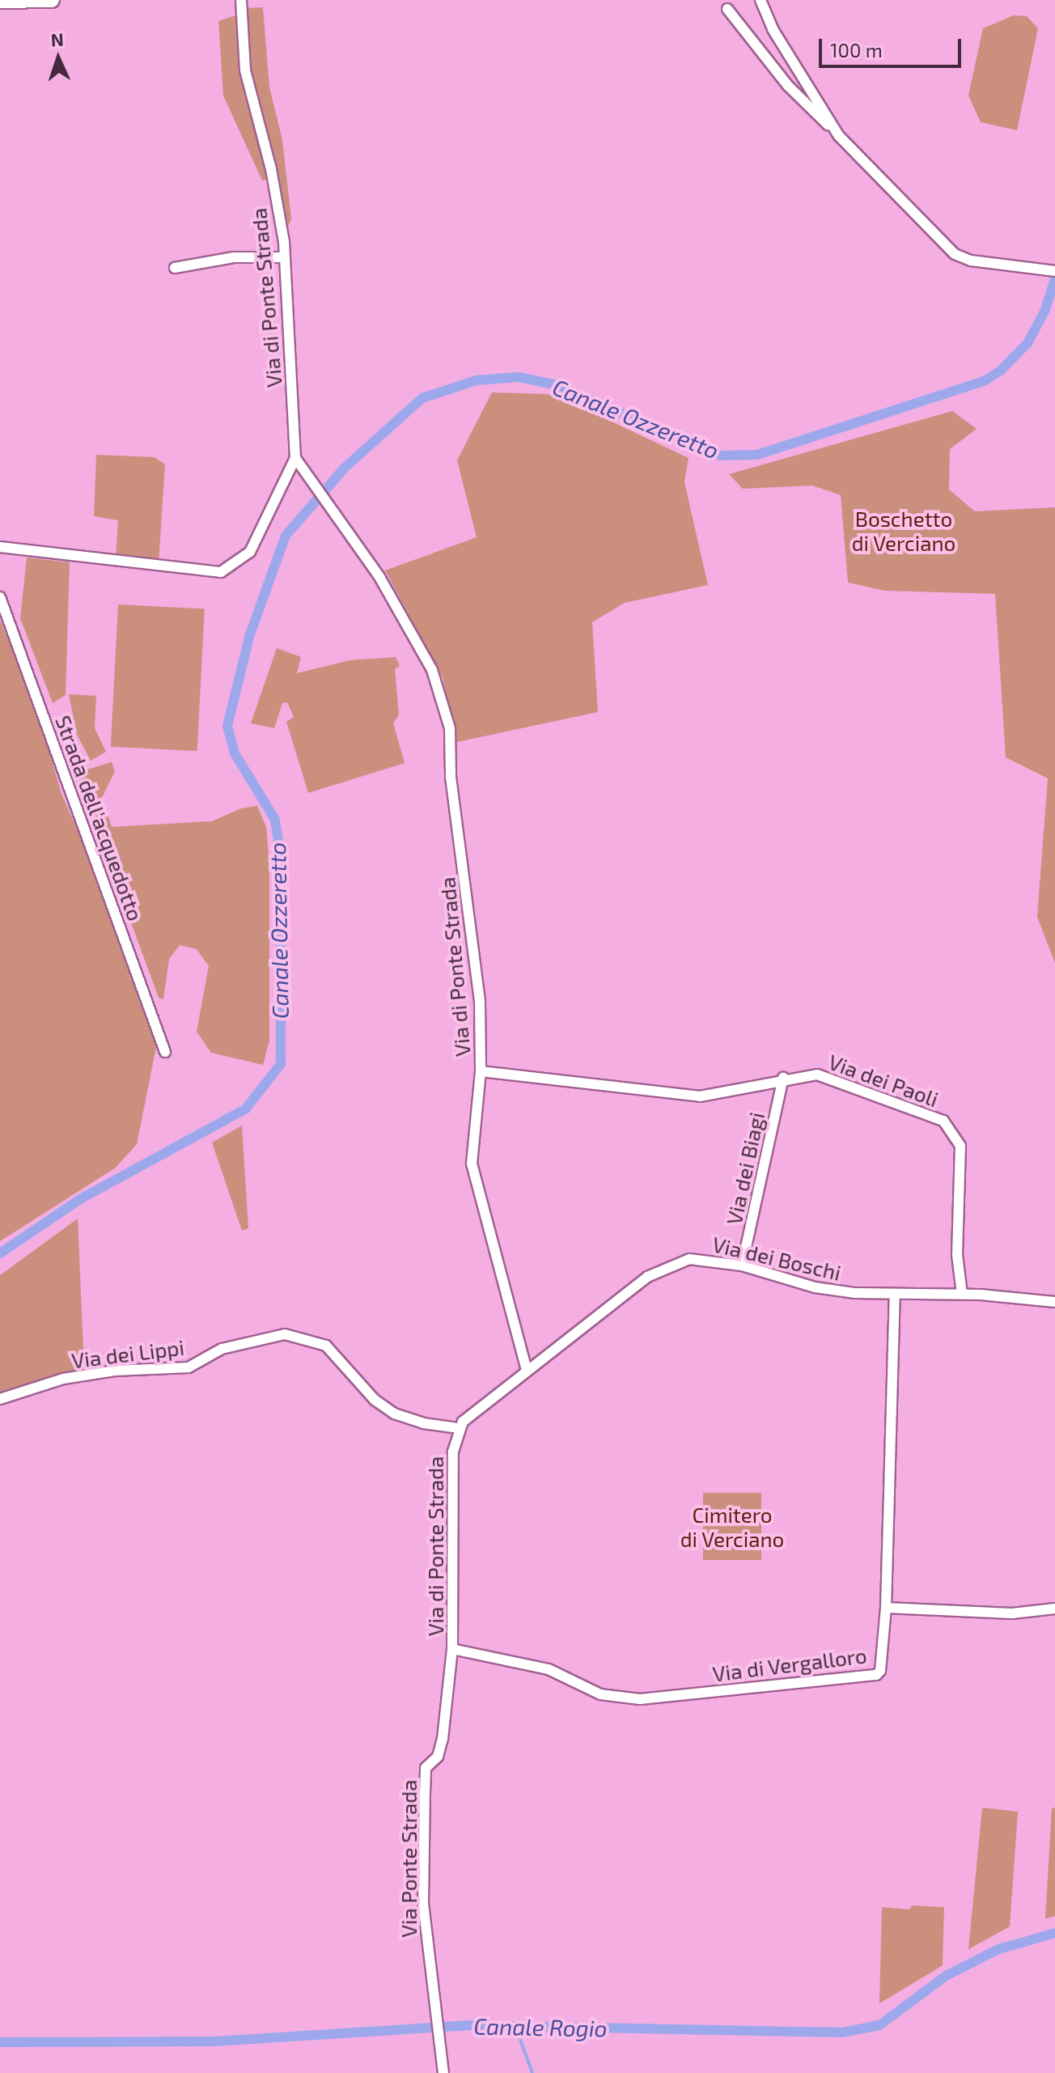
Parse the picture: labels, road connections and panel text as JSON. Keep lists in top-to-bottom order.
{
  "streets": {
    "street": [
      "Via di Ponte Strada",
      "Strada dell'acquedotto",
      "Via dei Paoli",
      "Via dei Biagi",
      "Via dei Boschi",
      "Via dei Lippi",
      "Via di Vergalloro",
      "Via Ponte Strada"
    ]
  },
  "crossings": [
    ["Via di Ponte Strada", "Via dei Paoli"],
    ["Via di Ponte Strada", "Via dei Boschi"],
    ["Via di Ponte Strada", "Via dei Lippi"],
    ["Via di Ponte Strada", "Via di Vergalloro"],
    ["Via di Ponte Strada", "Via Ponte Strada"],
    ["Via dei Paoli", "Via dei Biagi"],
    ["Via dei Paoli", "Via dei Boschi"],
    ["Via dei Biagi", "Via dei Boschi"],
    ["Via dei Boschi", "Via di Vergalloro"],
    ["Via di Vergalloro", "Via Ponte Strada"]
  ],
  "water": ["Canale Ozzeretto", "Canale Rogio"],
  "parks": ["Boschetto di Verciano", "Cimitero di Verciano"],
  "scale_bar": "100 m",
  "north": "top"
}
